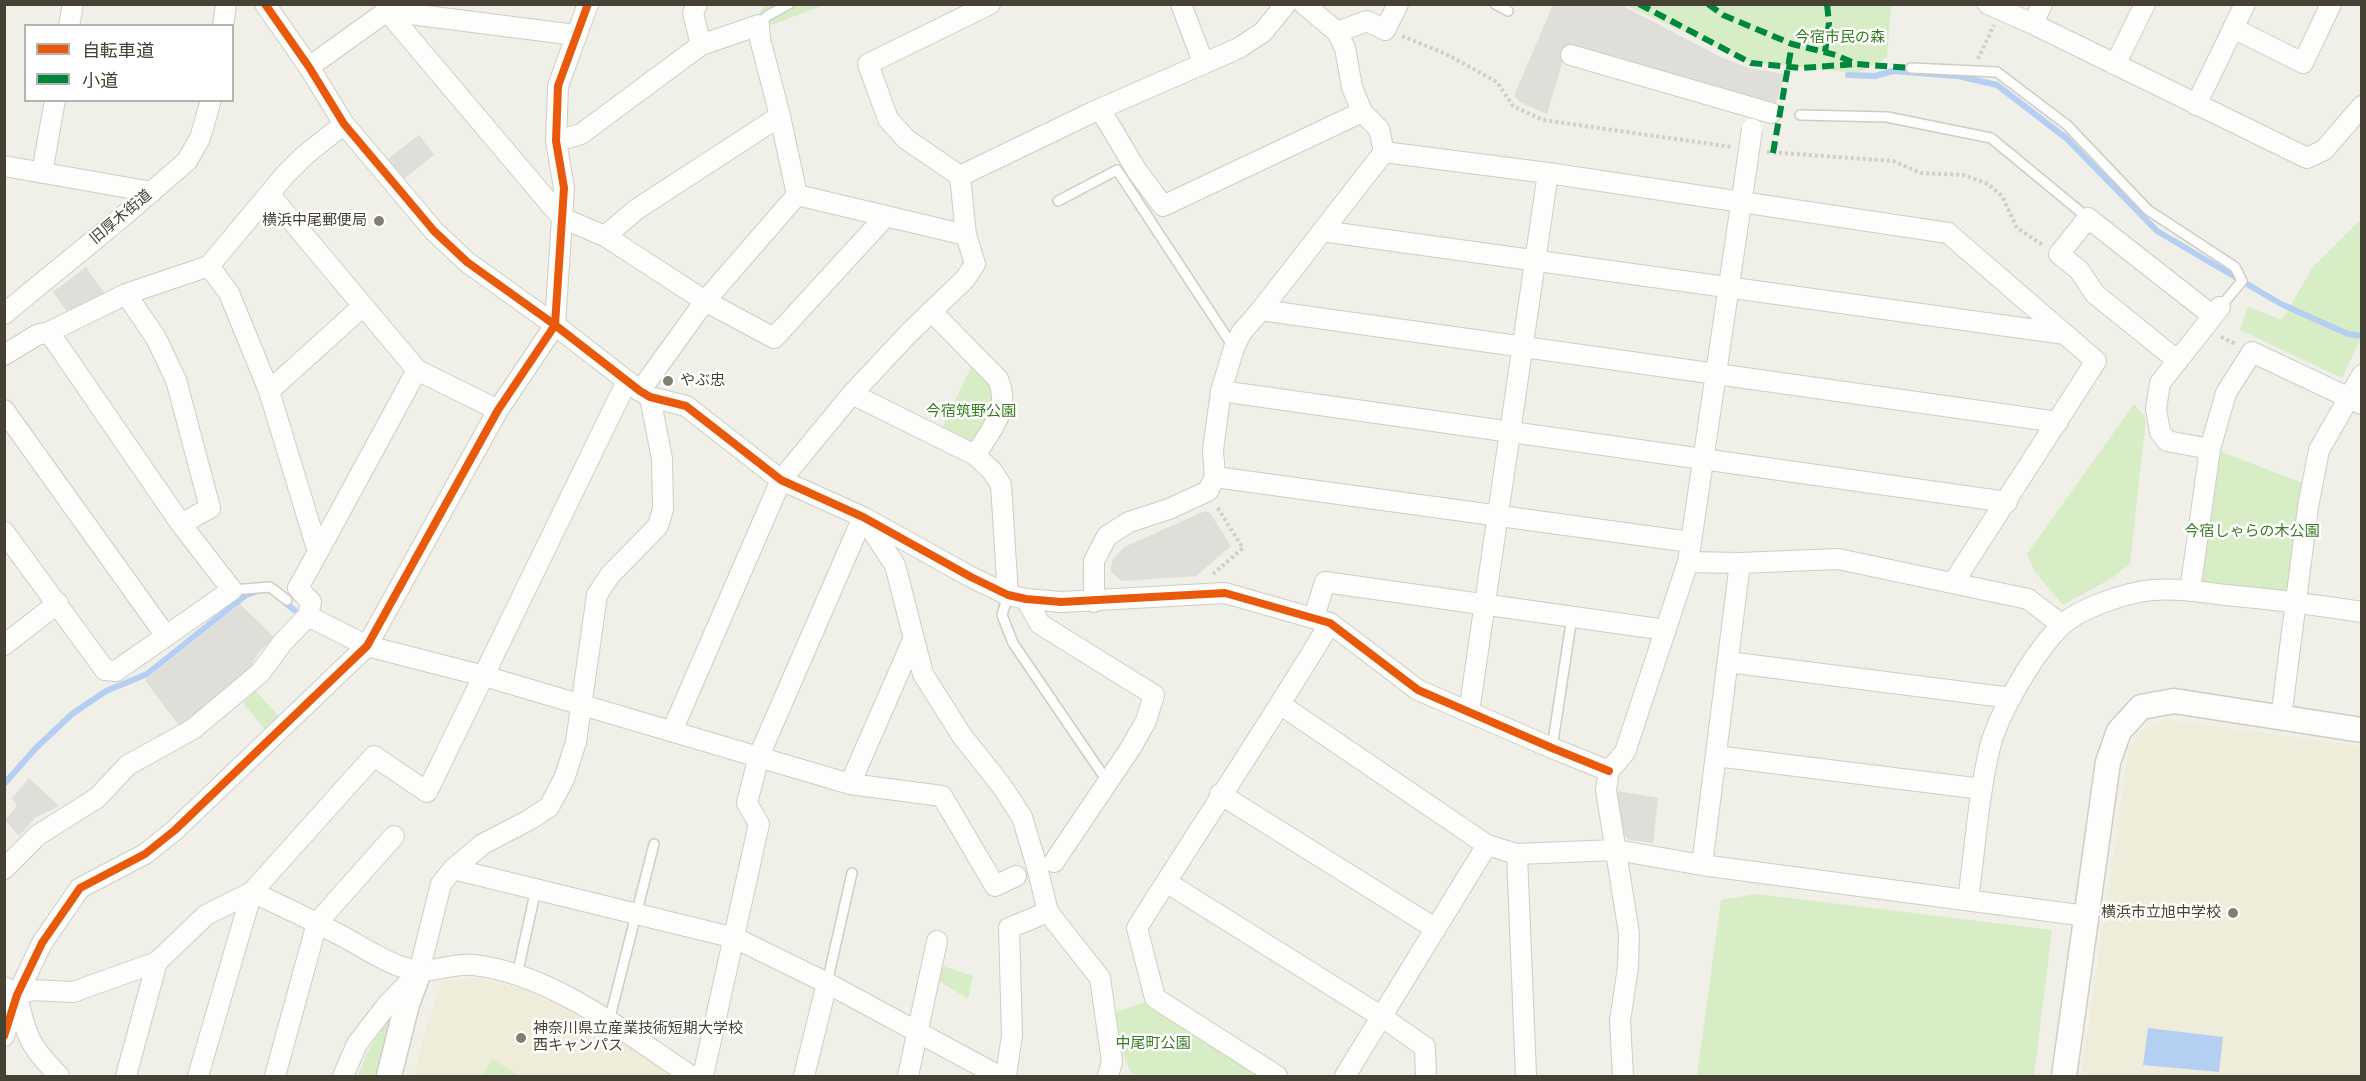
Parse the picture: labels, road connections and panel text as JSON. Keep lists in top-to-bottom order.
{
  "streets": {
    "street": ["旧厚木街道"]
  },
  "parks": [
    "今宿市民の森",
    "今宿筑野公園",
    "今宿しゃらの木公園",
    "中尾町公園"
  ],
  "places": [
    "横浜中尾郵便局",
    "やぶ忠",
    "横浜市立旭中学校",
    "神奈川県立産業技術短期大学校 西キャンパス"
  ],
  "legend": ["自転車道", "小道"]
}
